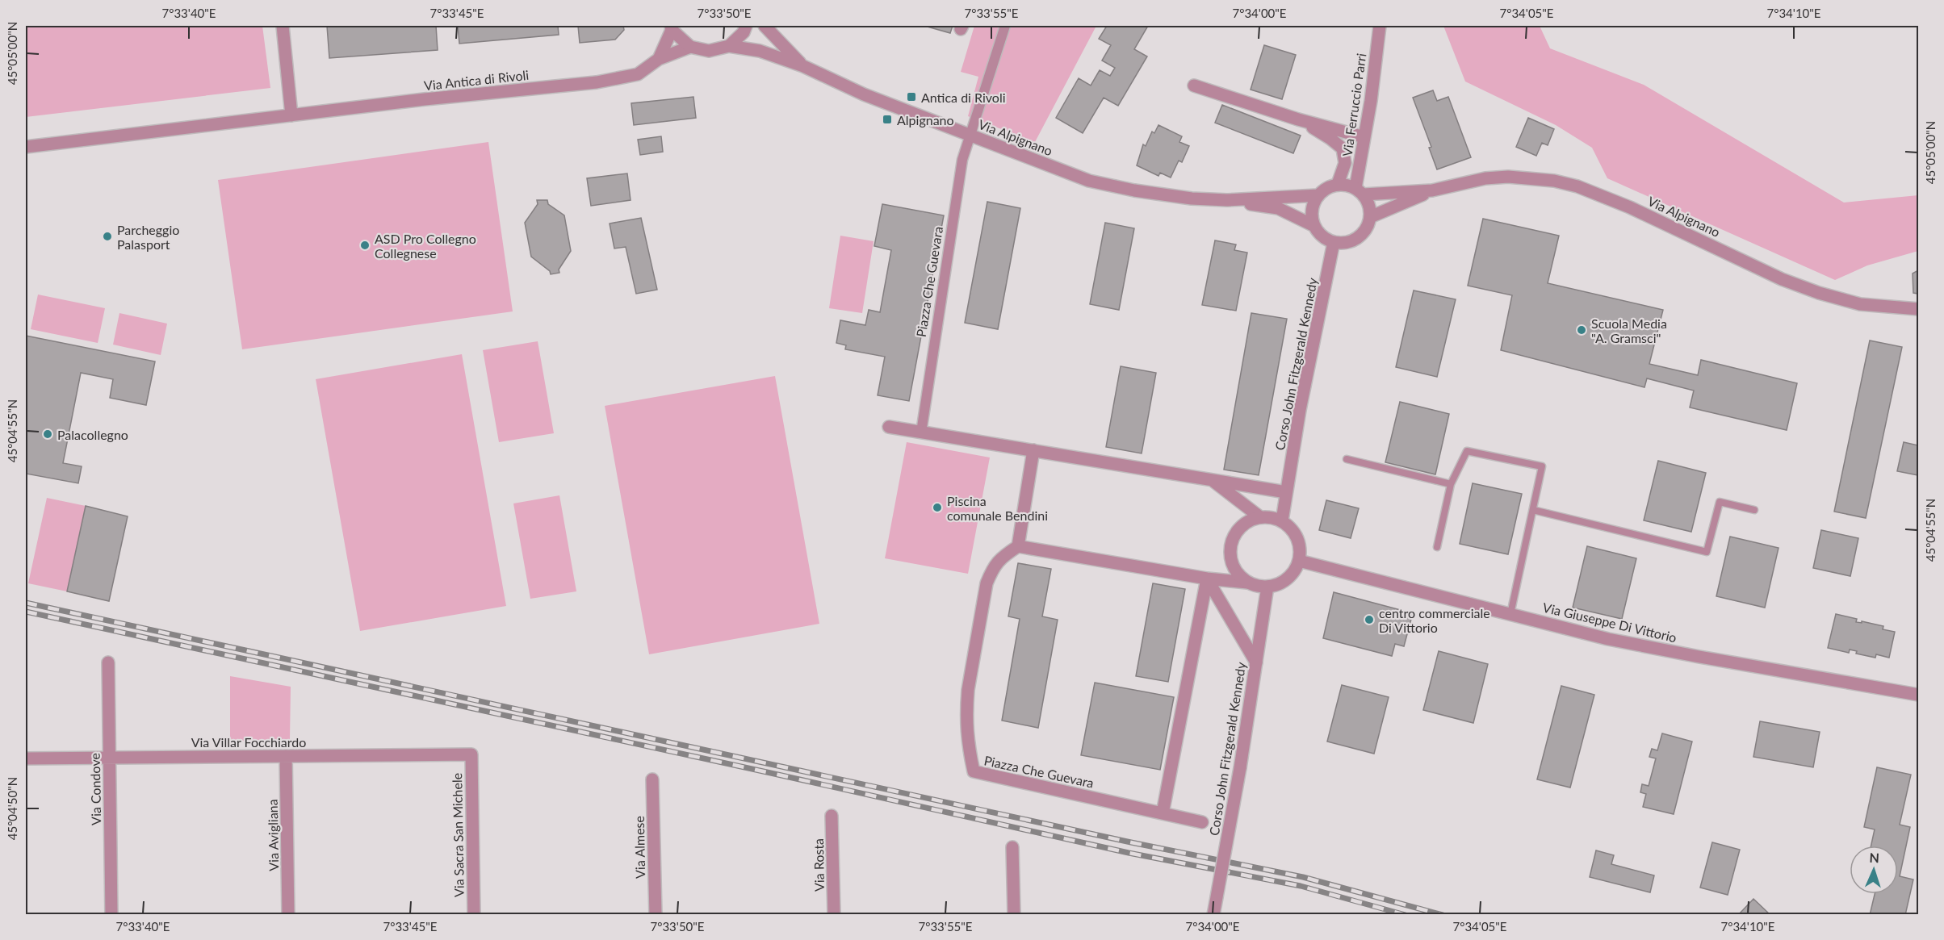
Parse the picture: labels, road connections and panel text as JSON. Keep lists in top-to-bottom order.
{
  "streets": {
    "street": [
      "Via Antica di Rivoli",
      "Via Ferruccio Parri",
      "Via Alpignano",
      "Piazza Che Guevara",
      "Corso John Fitzgerald Kennedy",
      "Via Giuseppe Di Vittorio",
      "Via Villar Focchiardo",
      "Via Condove",
      "Via Avigliana",
      "Via Sacra San Michele",
      "Via Almese",
      "Via Rosta"
    ]
  },
  "crossings": [
    ["Via Ferruccio Parri", "Via Alpignano"],
    ["Via Ferruccio Parri", "Corso John Fitzgerald Kennedy"],
    ["Via Alpignano", "Piazza Che Guevara"],
    ["Via Alpignano", "Corso John Fitzgerald Kennedy"],
    ["Corso John Fitzgerald Kennedy", "Via Giuseppe Di Vittorio"],
    ["Via Villar Focchiardo", "Via Condove"],
    ["Via Villar Focchiardo", "Via Avigliana"],
    ["Via Villar Focchiardo", "Via Sacra San Michele"]
  ],
  "places": {
    "transit": ["Antica di Rivoli", "Alpignano"],
    "other": [
      "Parcheggio Palasport",
      "ASD Pro Collegno Collegnese",
      "Scuola Media \"A. Gramsci\"",
      "Palacollegno",
      "Piscina comunale Bendini",
      "centro commerciale Di Vittorio"
    ]
  },
  "north": "top",
  "coordinates": [
    "7°33'40\"E",
    "7°33'45\"E",
    "7°33'50\"E",
    "7°33'55\"E",
    "7°34'00\"E",
    "7°34'05\"E",
    "7°34'10\"E",
    "45°05'00\"N",
    "45°04'55\"N",
    "45°04'50\"N"
  ]
}
